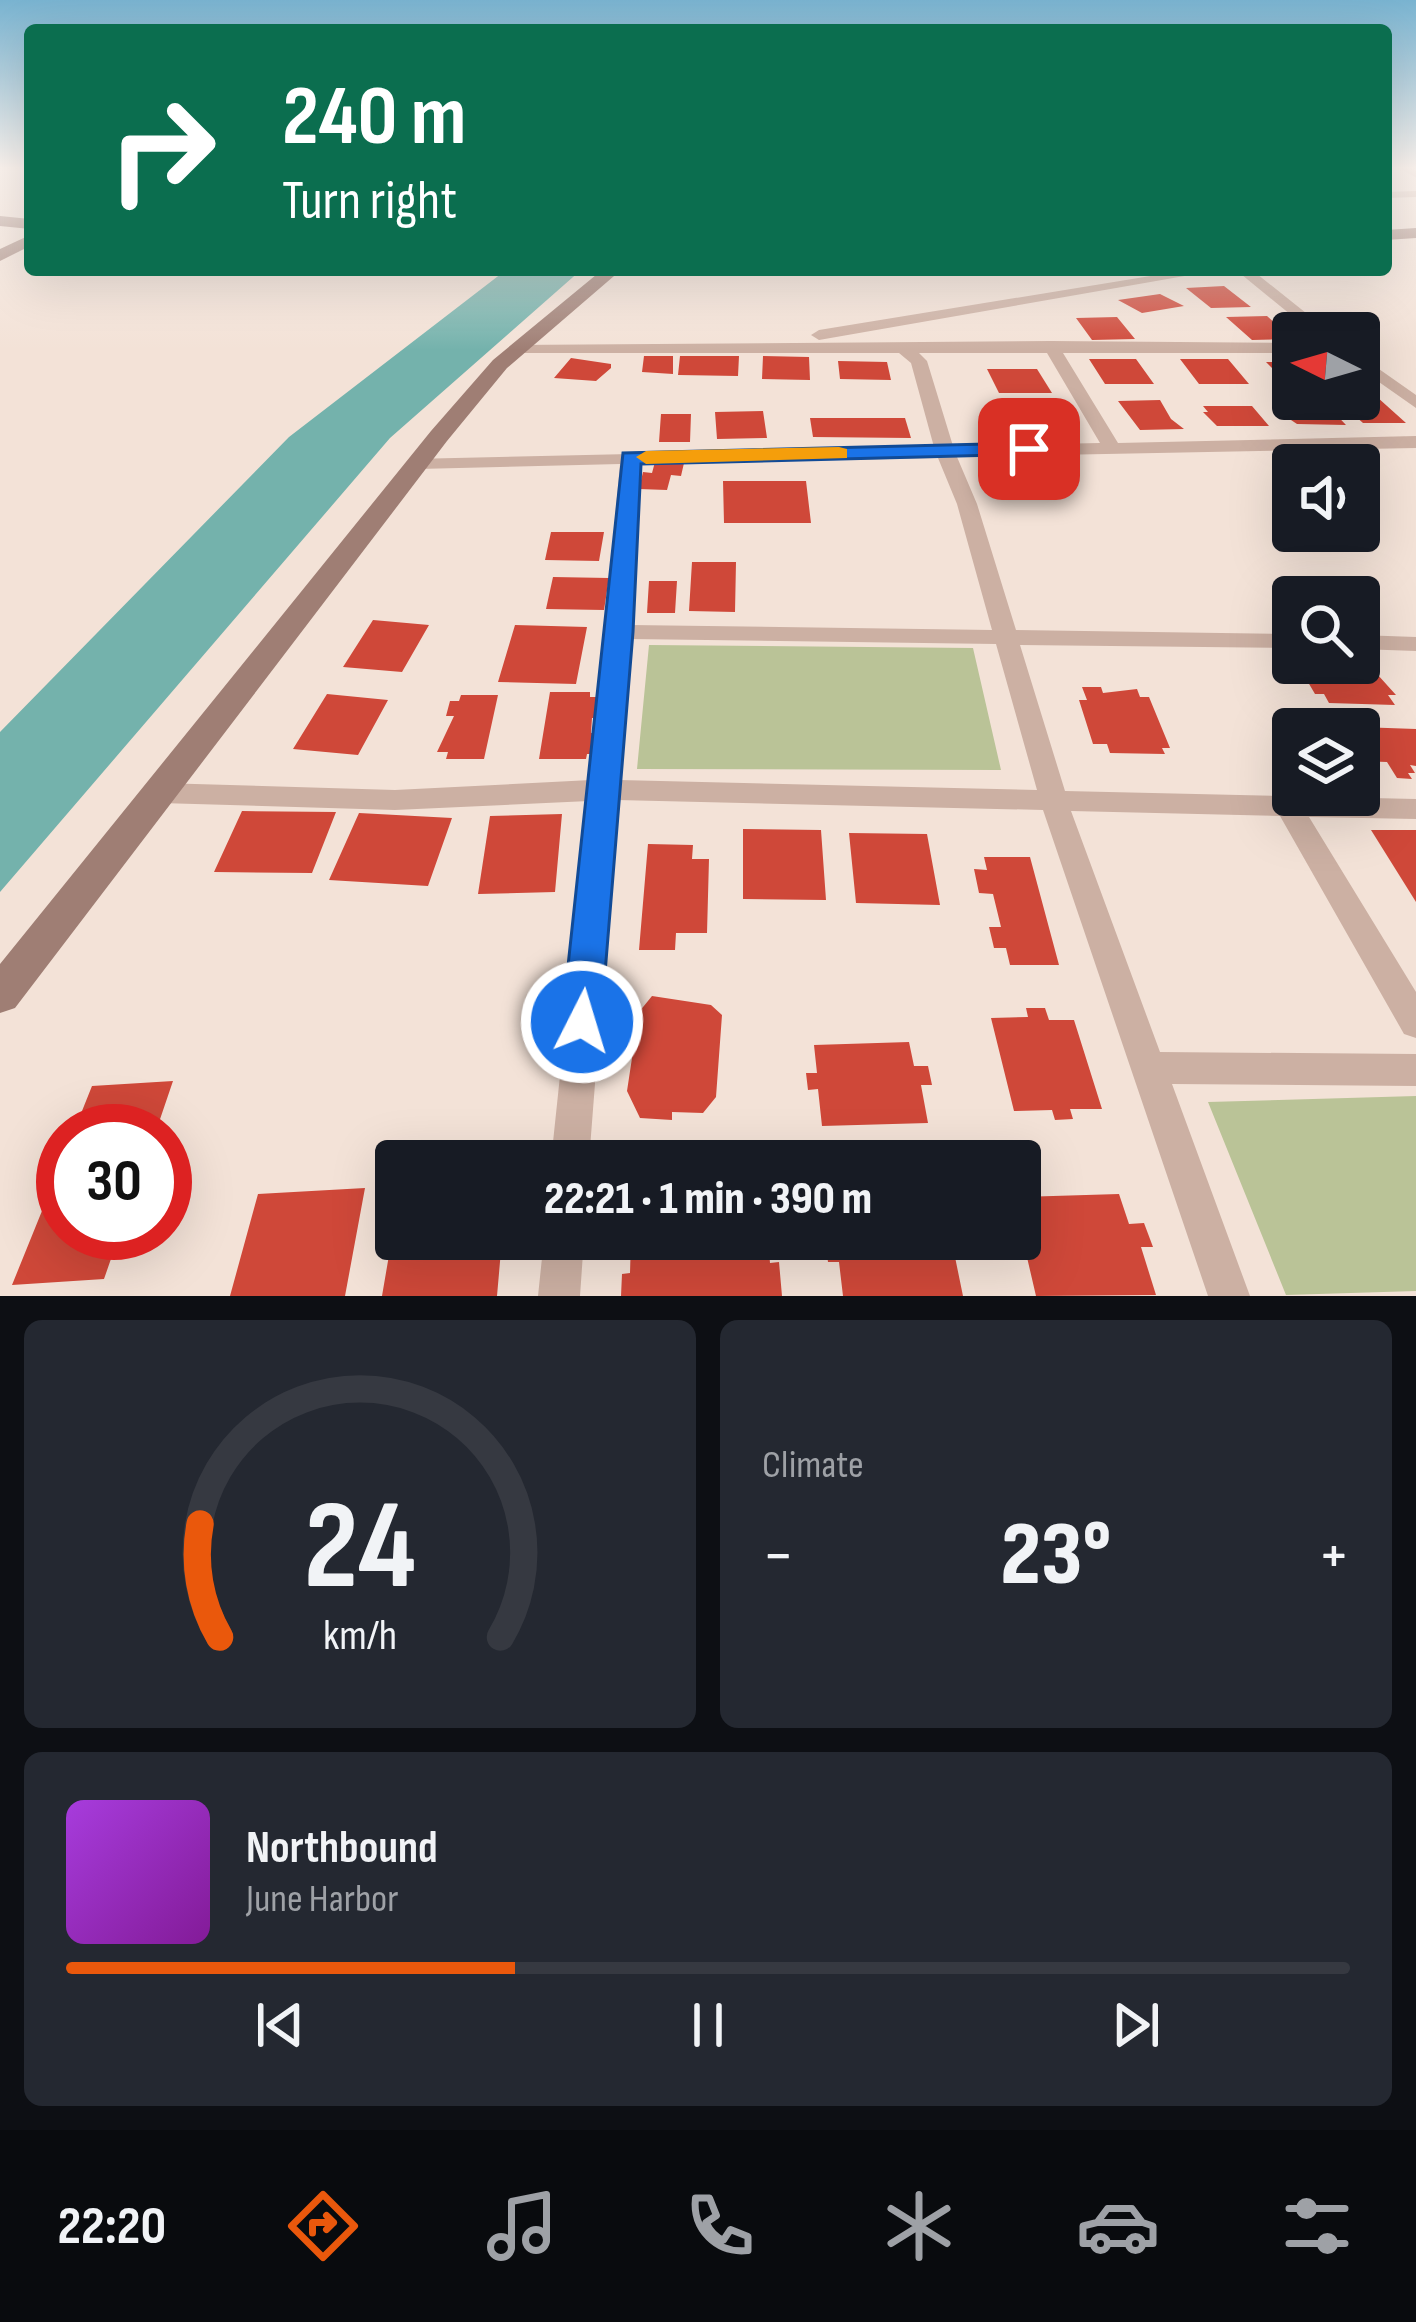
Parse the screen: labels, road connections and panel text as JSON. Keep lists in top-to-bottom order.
{
  "north": "left",
  "page": {
    "turn": ["240 m", "Turn right"],
    "limit": "30",
    "trip": "22:21 · 1 min · 390 m",
    "tile": "Climate",
    "heat": ["−", "23°", "+"],
    "song": ["Northbound", "June Harbor"],
    "tabs": "22:20",
    "gauge": ["24", "km/h"]
  }
}
